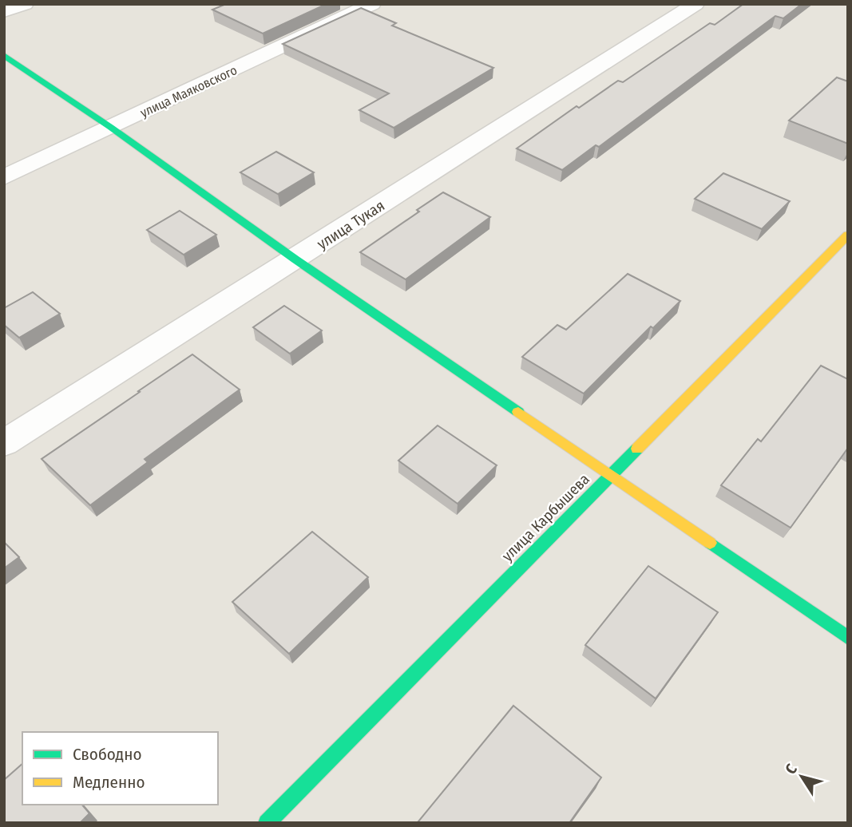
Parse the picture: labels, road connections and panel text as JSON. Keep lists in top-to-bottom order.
{
  "streets": {
    "street": ["улица Маяковского", "улица Тукая", "улица Карбышева"]
  },
  "legend": ["Свободно", "Медленно"],
  "north": "top left"
}
